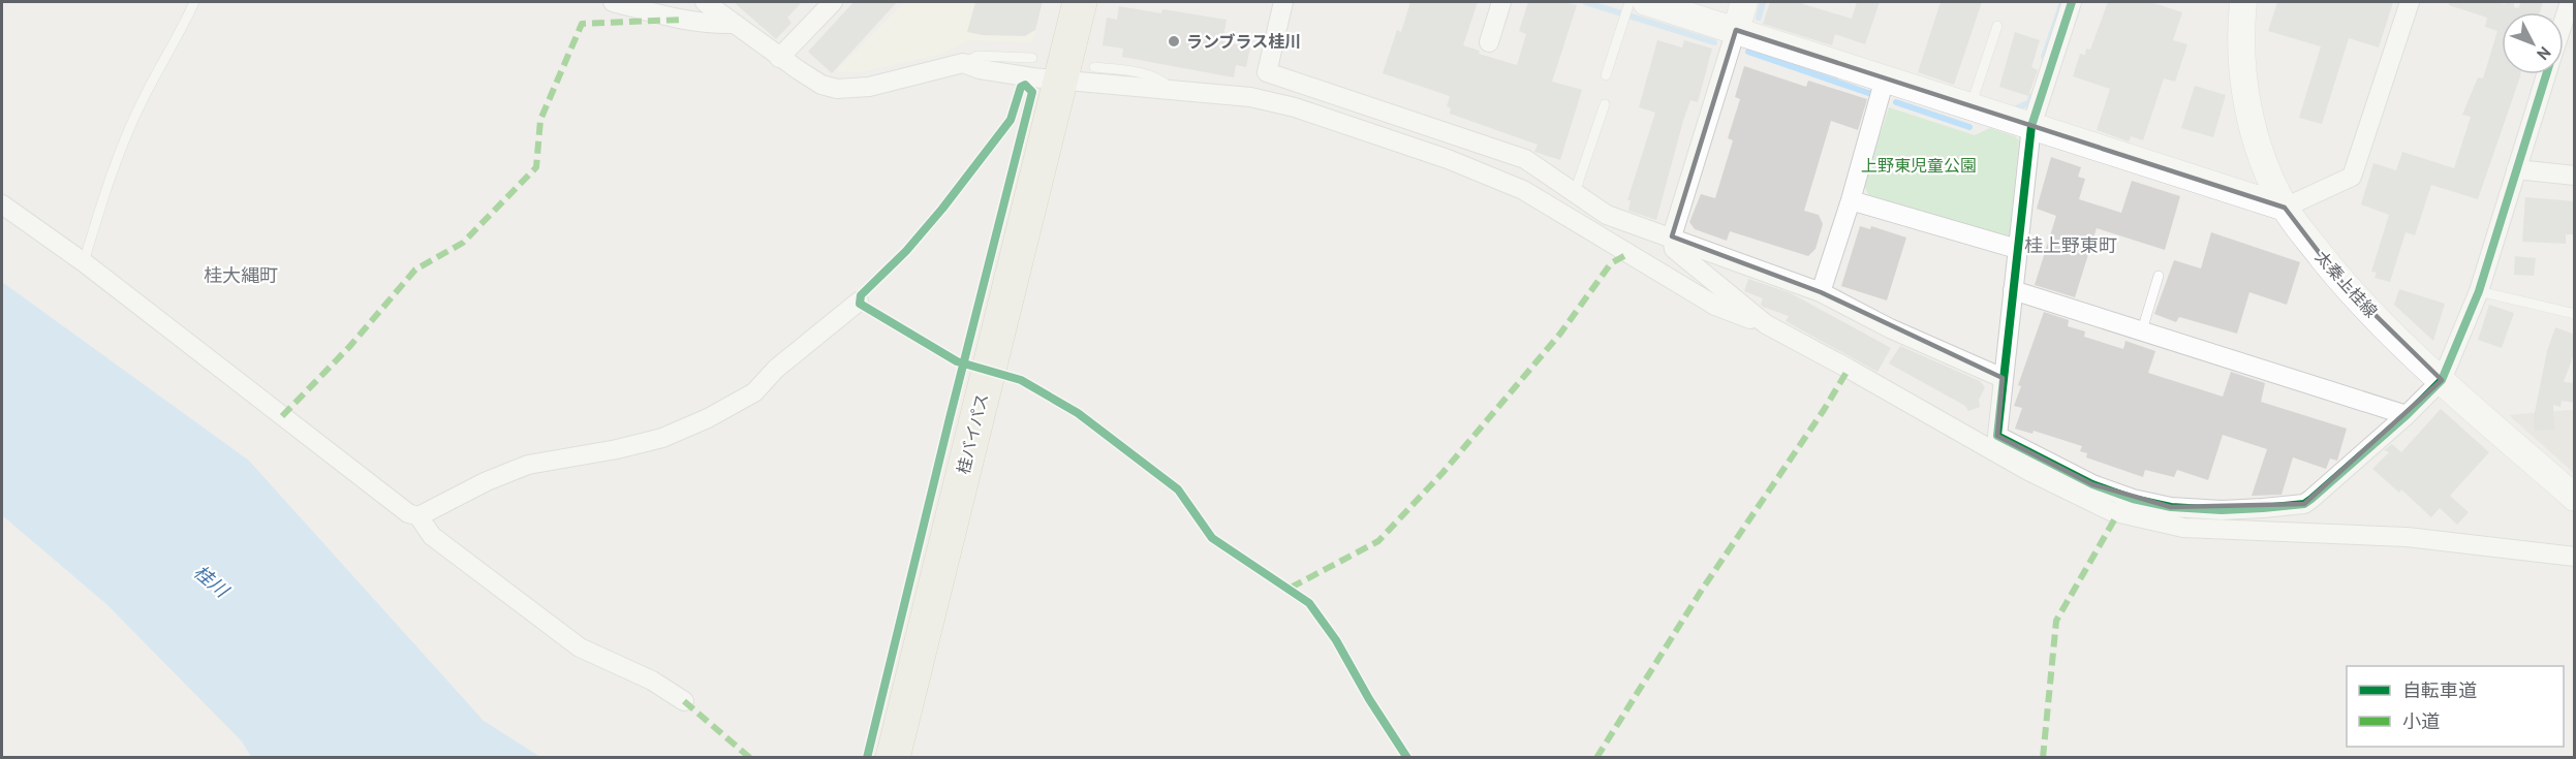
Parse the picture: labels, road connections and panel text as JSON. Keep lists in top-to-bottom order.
{
  "streets": {
    "highway": ["桂バイパス"],
    "street": ["太秦上桂線"]
  },
  "districts": ["桂上野東町", "桂大縄町"],
  "water": ["桂川"],
  "parks": ["上野東児童公園"],
  "places": ["ランブラス桂川"],
  "legend": ["自転車道", "小道"],
  "north": "bottom right"
}
